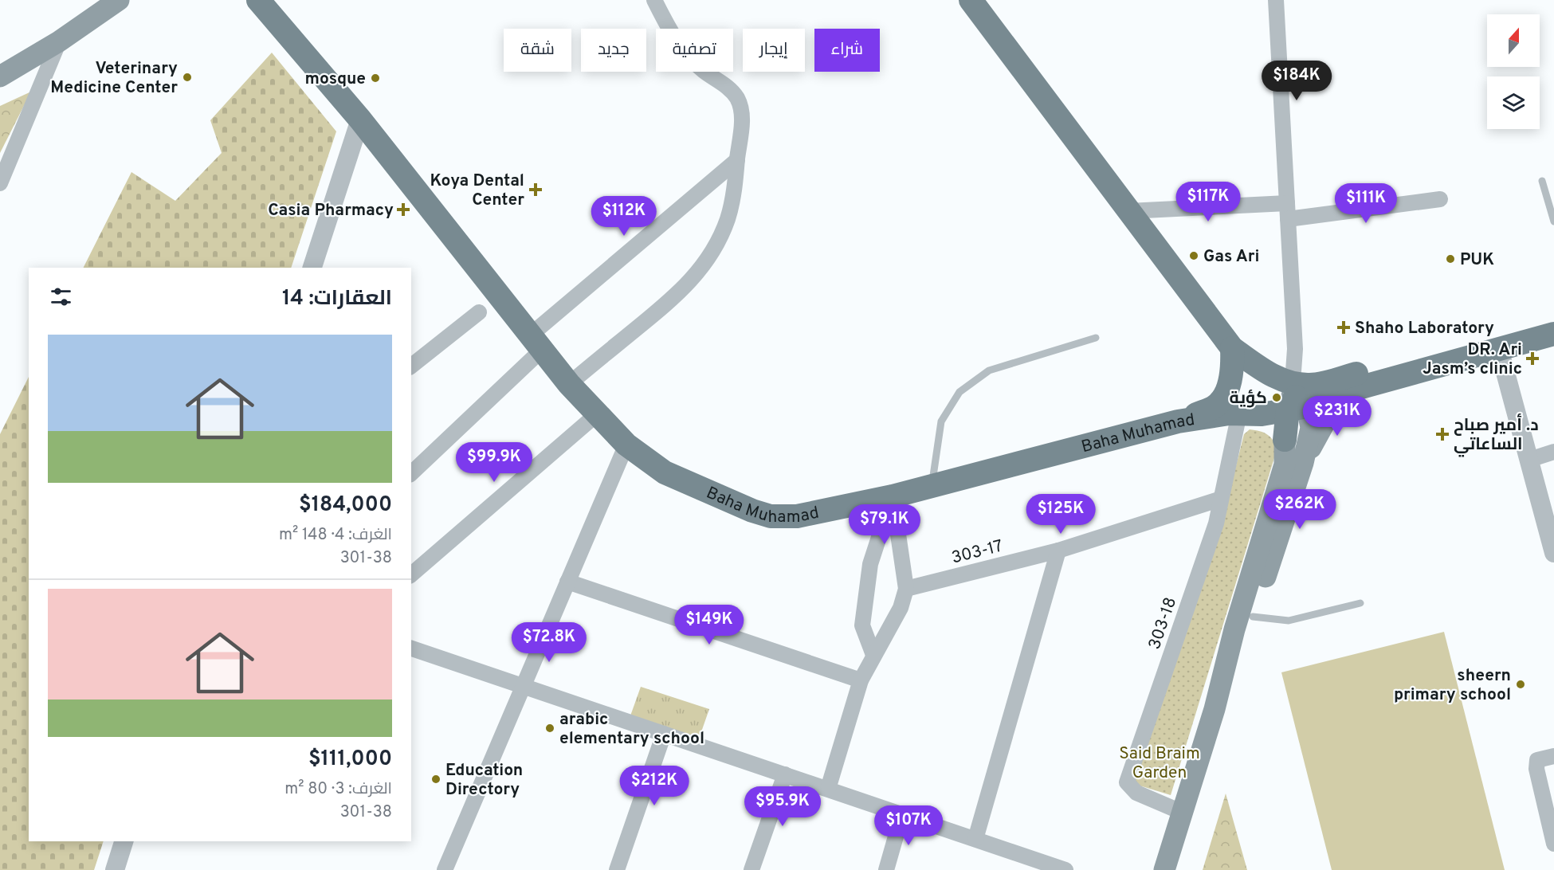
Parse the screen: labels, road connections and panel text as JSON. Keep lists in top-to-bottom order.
{
  "streets": {
    "main road": ["Baha Muhamad"],
    "street": ["303-17", "303-18"]
  },
  "crossings": [
    ["Baha Muhamad", "303-18"],
    ["303-17", "303-18"]
  ],
  "parks": ["Said Braim Garden"],
  "places": {
    "other": [
      "Veterinary Medicine Center",
      "mosque",
      "Gas Ari",
      "PUK",
      "كؤية",
      "sheern primary school",
      "arabic elementary school",
      "Education Directory"
    ],
    "health": [
      "Koya Dental Center",
      "Casia Pharmacy",
      "Shaho Laboratory",
      "DR. Ari Jasm’s clinic",
      "د. أمير صباح الساعاتي"
    ]
  },
  "north": "top",
  "page": {
    "chip": [
      "شراء",
      "إيجار",
      "تصفية",
      "جديد",
      "شقة"
    ],
    "price": [
      "$184K",
      "$117K",
      "$111K",
      "$112K",
      "$231K",
      "$99.9K",
      "$262K",
      "$125K",
      "$79.1K",
      "$149K",
      "$72.8K",
      "$212K",
      "$95.9K",
      "$107K"
    ],
    "heading": "العقارات: 14",
    "list": [
      {
        "name": "$184,000",
        "note": "الغرف: 4 · 148 m² · 301-38"
      },
      {
        "name": "$111,000",
        "note": "الغرف: 3 · 80 m² · 301-38"
      }
    ]
  }
}
